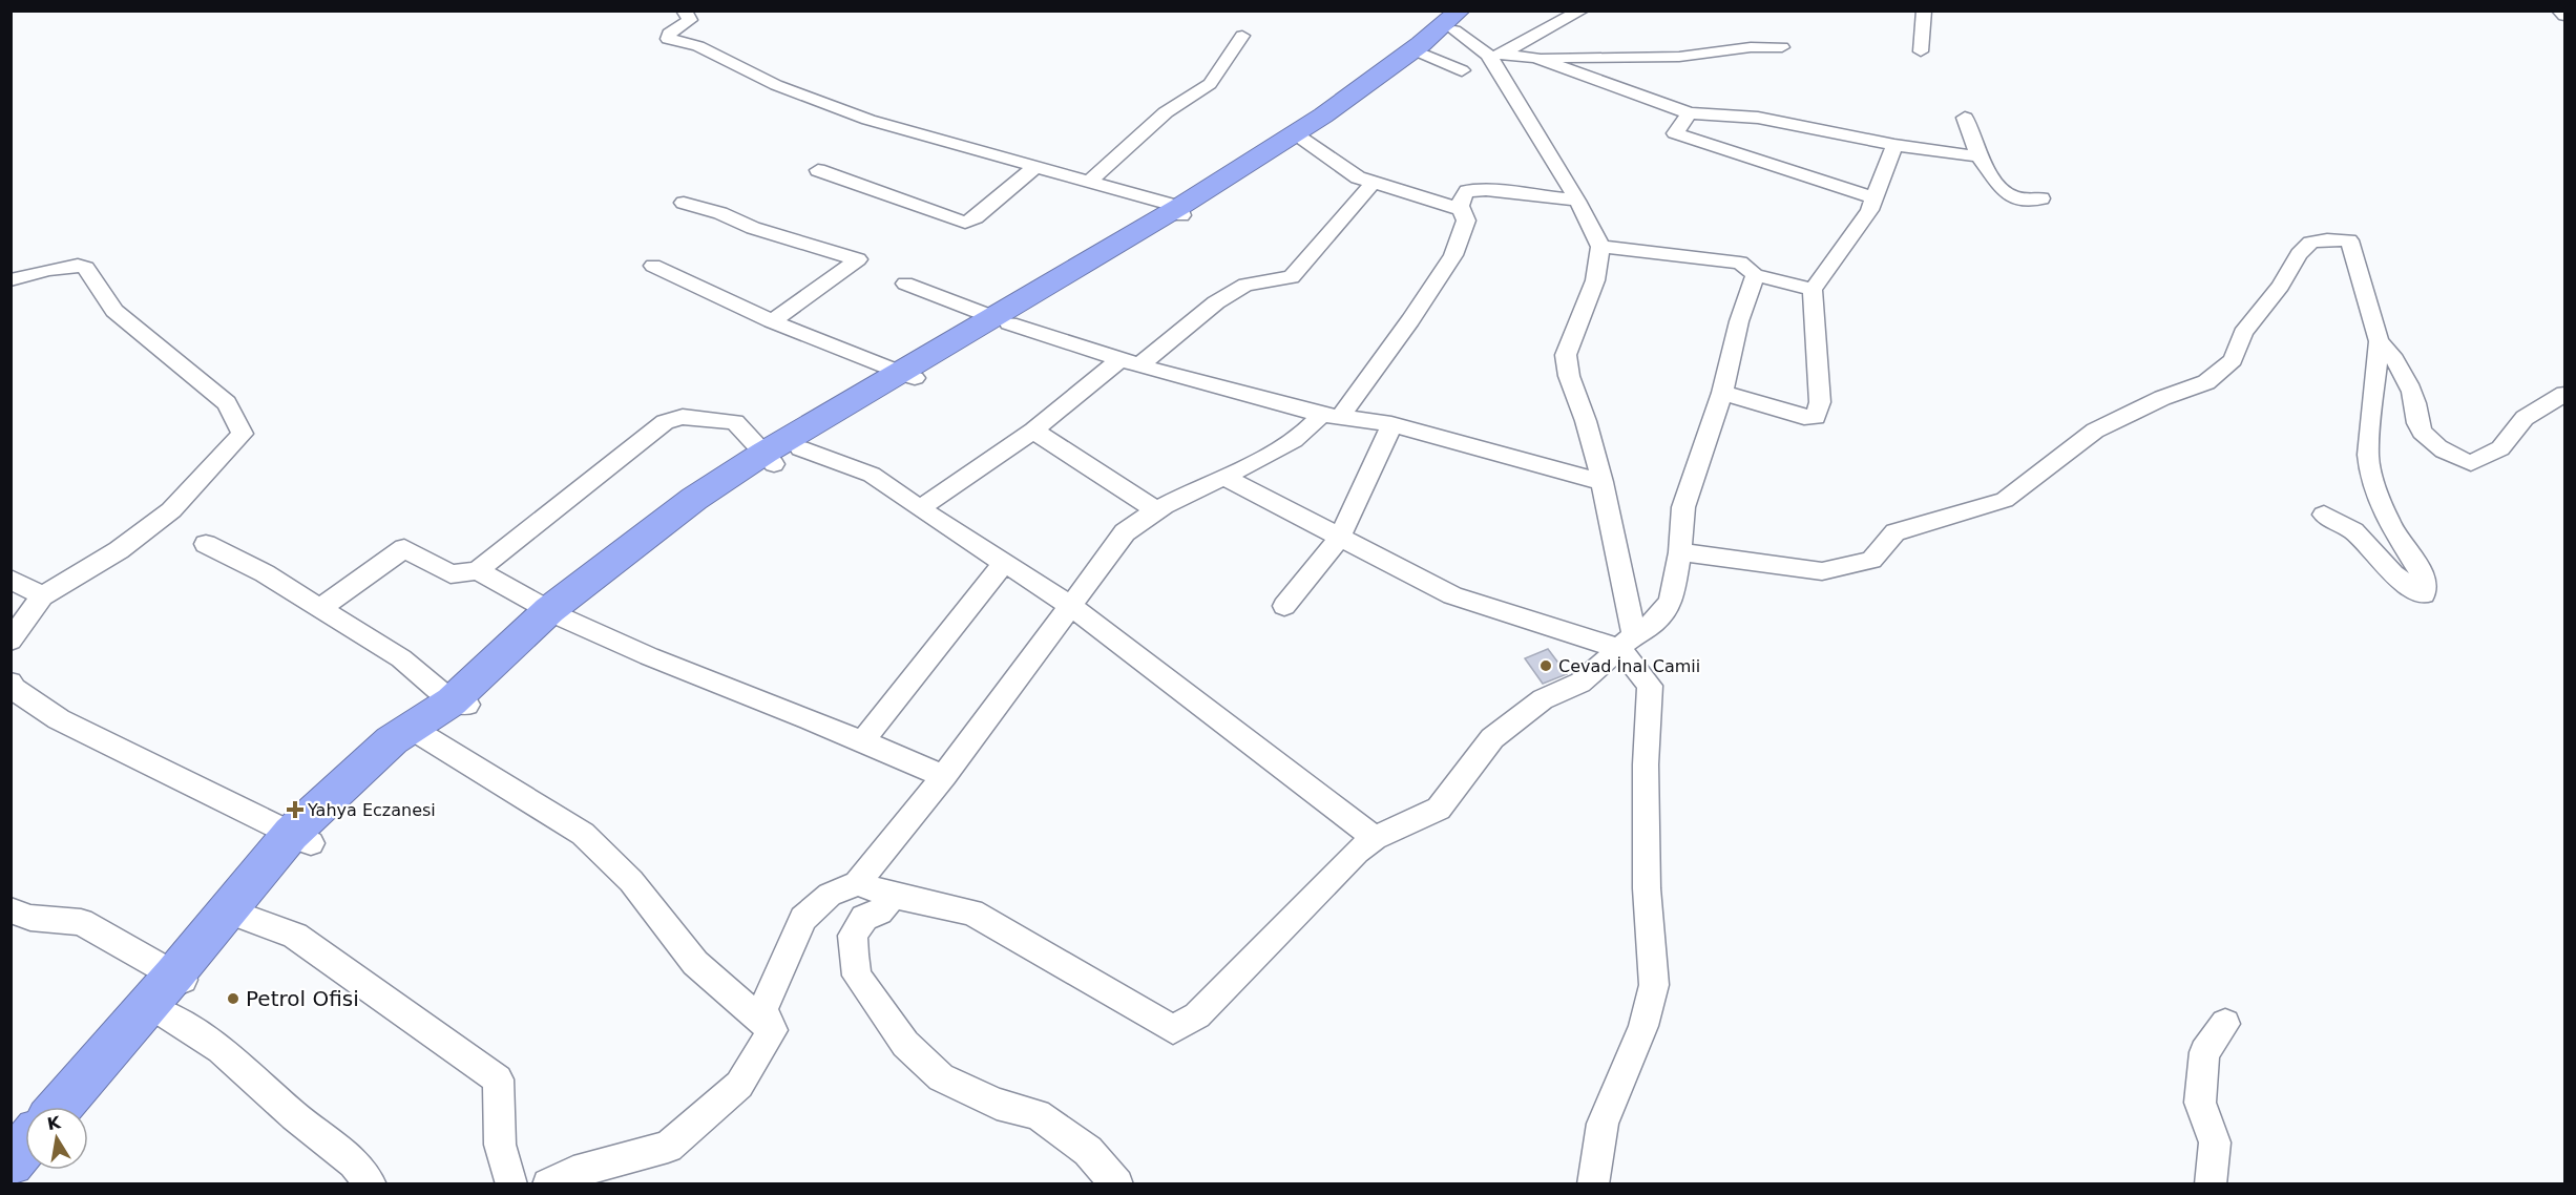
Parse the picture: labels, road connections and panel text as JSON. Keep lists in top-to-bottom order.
{
  "places": {
    "other": ["Cevad İnal Camii", "Petrol Ofisi"],
    "health": ["Yahya Eczanesi"]
  },
  "north": "top"
}
